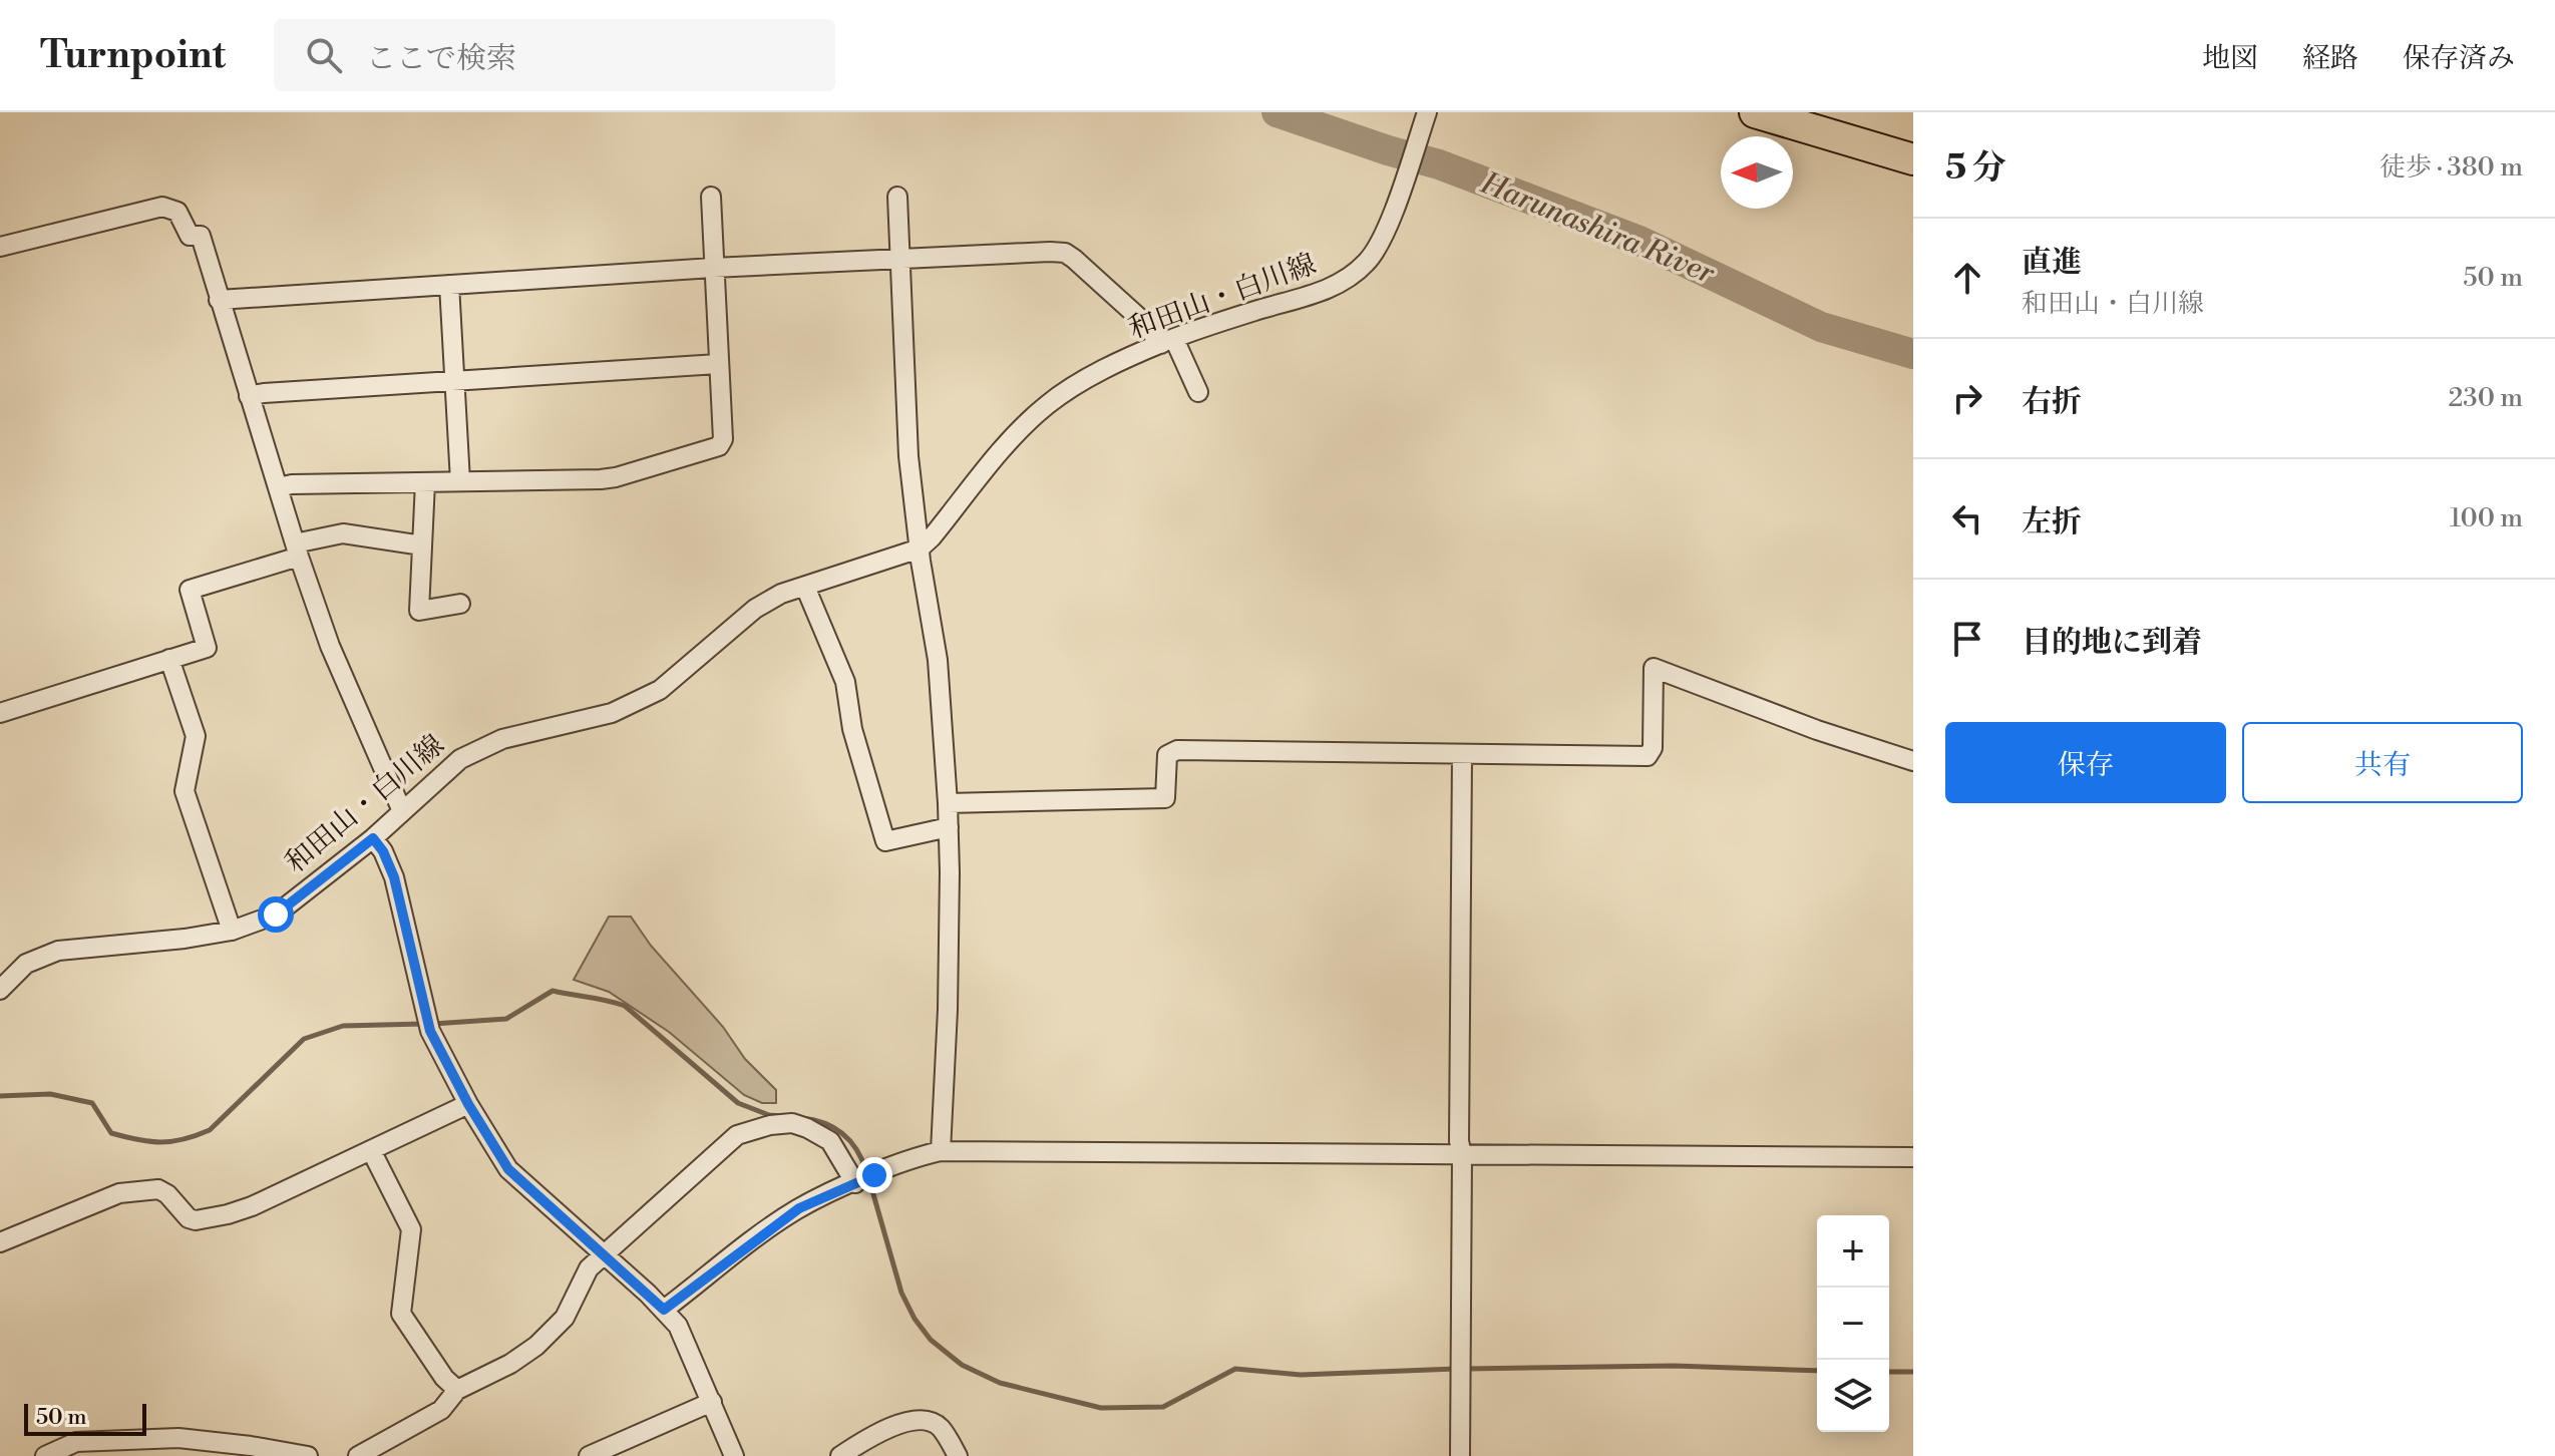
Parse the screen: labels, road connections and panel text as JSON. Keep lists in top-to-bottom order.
{
  "streets": {
    "street": ["和田山・白川線"]
  },
  "water": ["Harunashira River"],
  "scale_bar": "50 m",
  "north": "left",
  "page": {
    "header": "Turnpoint",
    "search": "ここで検索",
    "nav": ["地図", "経路", "保存済み"],
    "heading": ["5 分", "徒歩 · 380 m"],
    "list": [
      ["直進", "和田山・白川線", "50 m"],
      ["右折", "230 m"],
      ["左折", "100 m"],
      "目的地に到着"
    ],
    "buttons": ["保存", "共有"],
    "map_buttons": ["+", "−"],
    "scale": "50 m"
  }
}
